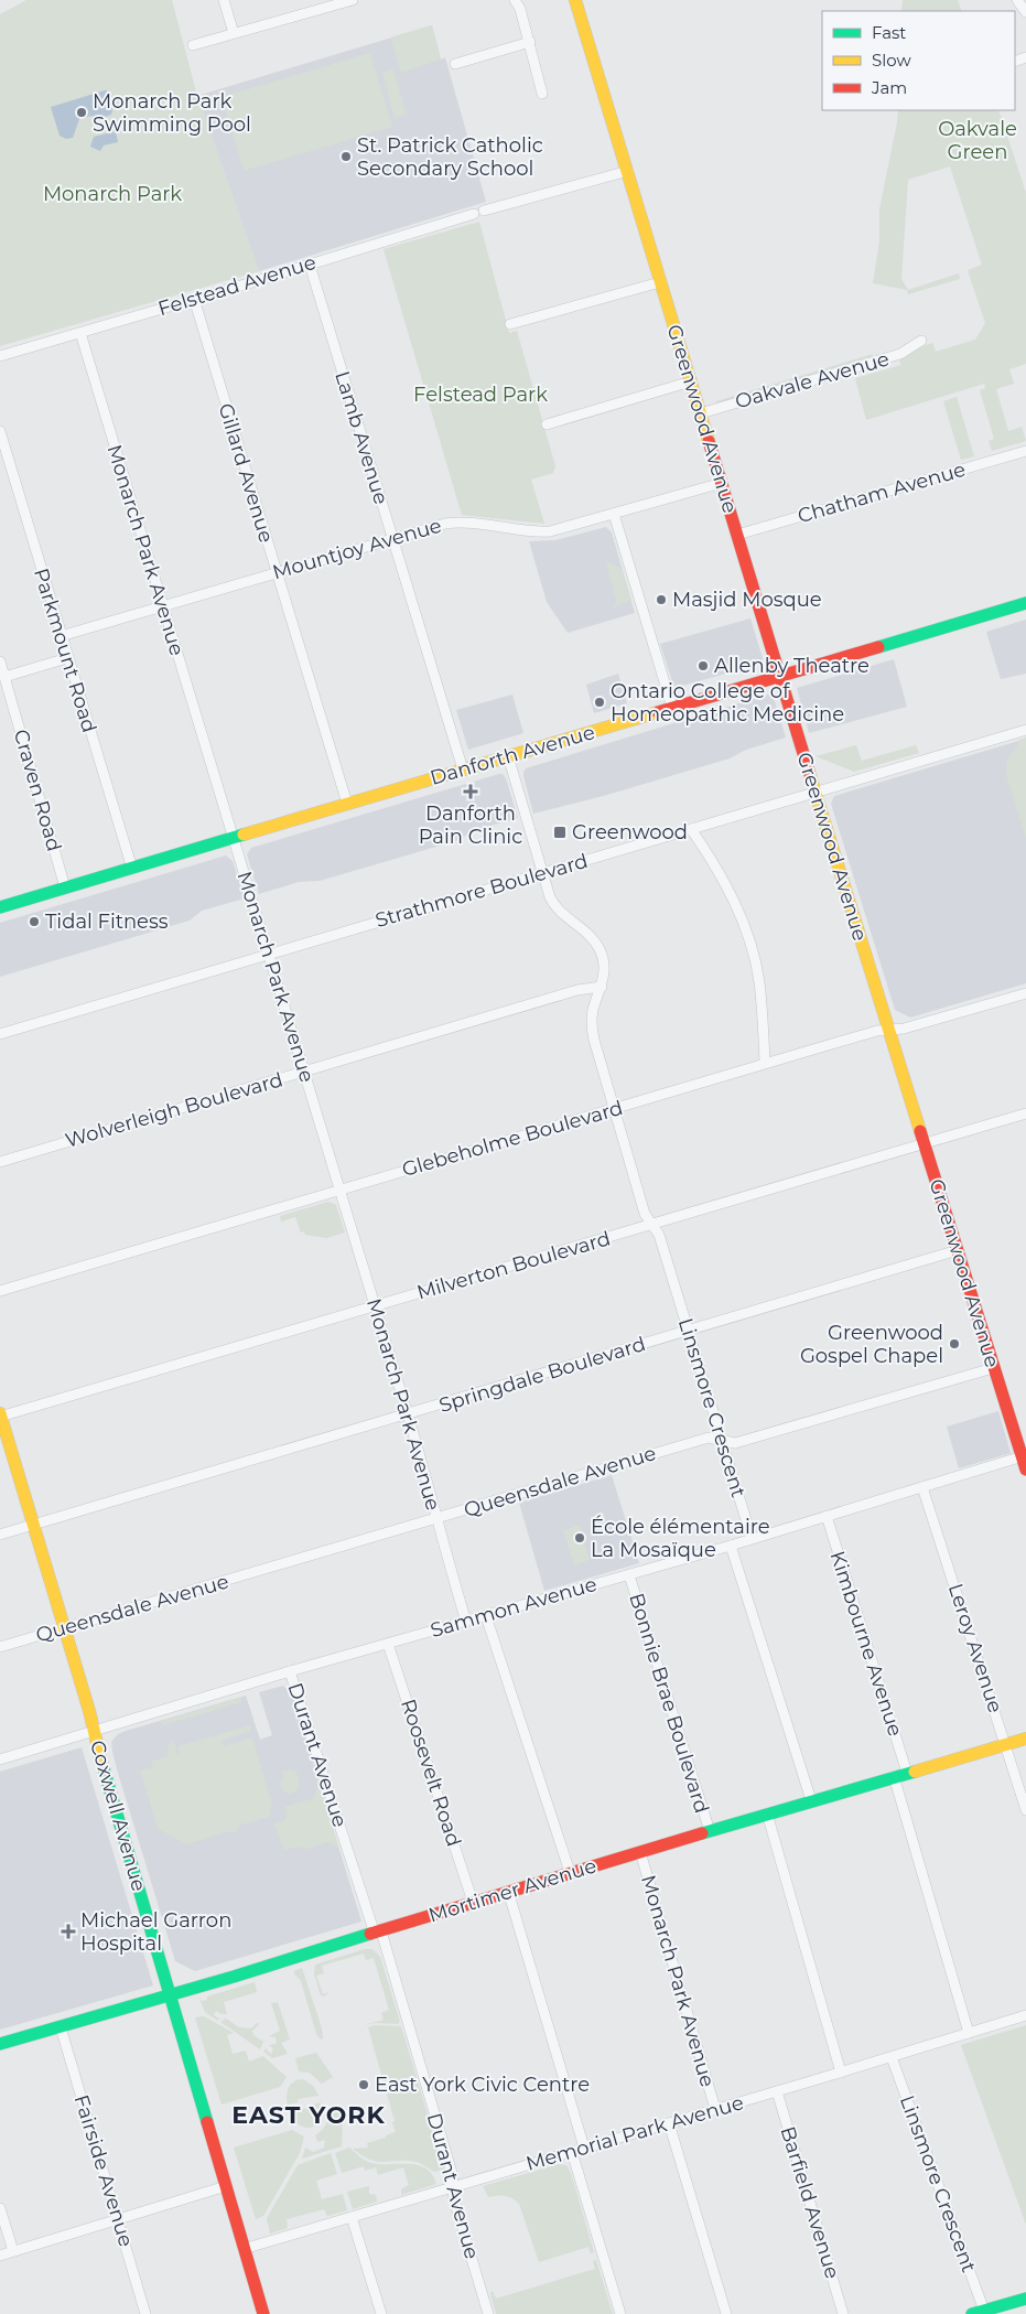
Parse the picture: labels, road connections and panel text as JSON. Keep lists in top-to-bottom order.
{
  "streets": {
    "street": [
      "Felstead Avenue",
      "Oakvale Avenue",
      "Greenwood Avenue",
      "Lamb Avenue",
      "Gillard Avenue",
      "Chatham Avenue",
      "Mountjoy Avenue",
      "Monarch Park Avenue",
      "Parkmount Road",
      "Danforth Avenue",
      "Craven Road",
      "Strathmore Boulevard",
      "Wolverleigh Boulevard",
      "Glebeholme Boulevard",
      "Milverton Boulevard",
      "Springdale Boulevard",
      "Linsmore Crescent",
      "Queensdale Avenue",
      "Sammon Avenue",
      "Kimbourne Avenue",
      "Leroy Avenue",
      "Bonnie Brae Boulevard",
      "Durant Avenue",
      "Roosevelt Road",
      "Coxwell Avenue",
      "Mortimer Avenue",
      "Memorial Park Avenue",
      "Fairside Avenue",
      "Barfield Avenue"
    ]
  },
  "crossings": [
    ["Felstead Avenue", "Lamb Avenue"],
    ["Felstead Avenue", "Gillard Avenue"],
    ["Felstead Avenue", "Monarch Park Avenue"],
    ["Oakvale Avenue", "Greenwood Avenue"],
    ["Greenwood Avenue", "Chatham Avenue"],
    ["Greenwood Avenue", "Mountjoy Avenue"],
    ["Greenwood Avenue", "Danforth Avenue"],
    ["Greenwood Avenue", "Strathmore Boulevard"],
    ["Greenwood Avenue", "Glebeholme Boulevard"],
    ["Greenwood Avenue", "Milverton Boulevard"],
    ["Greenwood Avenue", "Springdale Boulevard"],
    ["Greenwood Avenue", "Queensdale Avenue"],
    ["Greenwood Avenue", "Sammon Avenue"],
    ["Lamb Avenue", "Mountjoy Avenue"],
    ["Lamb Avenue", "Danforth Avenue"],
    ["Gillard Avenue", "Mountjoy Avenue"],
    ["Gillard Avenue", "Danforth Avenue"],
    ["Mountjoy Avenue", "Monarch Park Avenue"],
    ["Mountjoy Avenue", "Parkmount Road"],
    ["Monarch Park Avenue", "Danforth Avenue"],
    ["Monarch Park Avenue", "Strathmore Boulevard"],
    ["Monarch Park Avenue", "Wolverleigh Boulevard"],
    ["Monarch Park Avenue", "Glebeholme Boulevard"],
    ["Monarch Park Avenue", "Milverton Boulevard"],
    ["Monarch Park Avenue", "Springdale Boulevard"],
    ["Monarch Park Avenue", "Queensdale Avenue"],
    ["Monarch Park Avenue", "Sammon Avenue"],
    ["Monarch Park Avenue", "Mortimer Avenue"],
    ["Monarch Park Avenue", "Memorial Park Avenue"],
    ["Parkmount Road", "Danforth Avenue"],
    ["Danforth Avenue", "Craven Road"],
    ["Danforth Avenue", "Linsmore Crescent"],
    ["Strathmore Boulevard", "Linsmore Crescent"],
    ["Wolverleigh Boulevard", "Linsmore Crescent"],
    ["Glebeholme Boulevard", "Linsmore Crescent"],
    ["Milverton Boulevard", "Linsmore Crescent"],
    ["Milverton Boulevard", "Coxwell Avenue"],
    ["Springdale Boulevard", "Linsmore Crescent"],
    ["Springdale Boulevard", "Coxwell Avenue"],
    ["Linsmore Crescent", "Queensdale Avenue"],
    ["Linsmore Crescent", "Sammon Avenue"],
    ["Linsmore Crescent", "Memorial Park Avenue"],
    ["Queensdale Avenue", "Coxwell Avenue"],
    ["Sammon Avenue", "Kimbourne Avenue"],
    ["Sammon Avenue", "Leroy Avenue"],
    ["Sammon Avenue", "Bonnie Brae Boulevard"],
    ["Sammon Avenue", "Durant Avenue"],
    ["Sammon Avenue", "Roosevelt Road"],
    ["Sammon Avenue", "Coxwell Avenue"],
    ["Kimbourne Avenue", "Mortimer Avenue"],
    ["Leroy Avenue", "Mortimer Avenue"],
    ["Bonnie Brae Boulevard", "Mortimer Avenue"],
    ["Durant Avenue", "Mortimer Avenue"],
    ["Durant Avenue", "Memorial Park Avenue"],
    ["Roosevelt Road", "Mortimer Avenue"],
    ["Coxwell Avenue", "Mortimer Avenue"],
    ["Coxwell Avenue", "Memorial Park Avenue"],
    ["Mortimer Avenue", "Fairside Avenue"],
    ["Memorial Park Avenue", "Barfield Avenue"]
  ],
  "districts": ["EAST YORK"],
  "parks": ["Oakvale Green", "Monarch Park", "Felstead Park"],
  "places": {
    "other": [
      "Monarch Park Swimming Pool",
      "St. Patrick Catholic Secondary School",
      "Masjid Mosque",
      "Allenby Theatre",
      "Ontario College of Homeopathic Medicine",
      "Tidal Fitness",
      "Greenwood Gospel Chapel",
      "École élémentaire La Mosaïque",
      "East York Civic Centre"
    ],
    "health": ["Danforth Pain Clinic", "Michael Garron Hospital"],
    "transit": ["Greenwood"]
  },
  "legend": ["Fast", "Slow", "Jam"]
}
